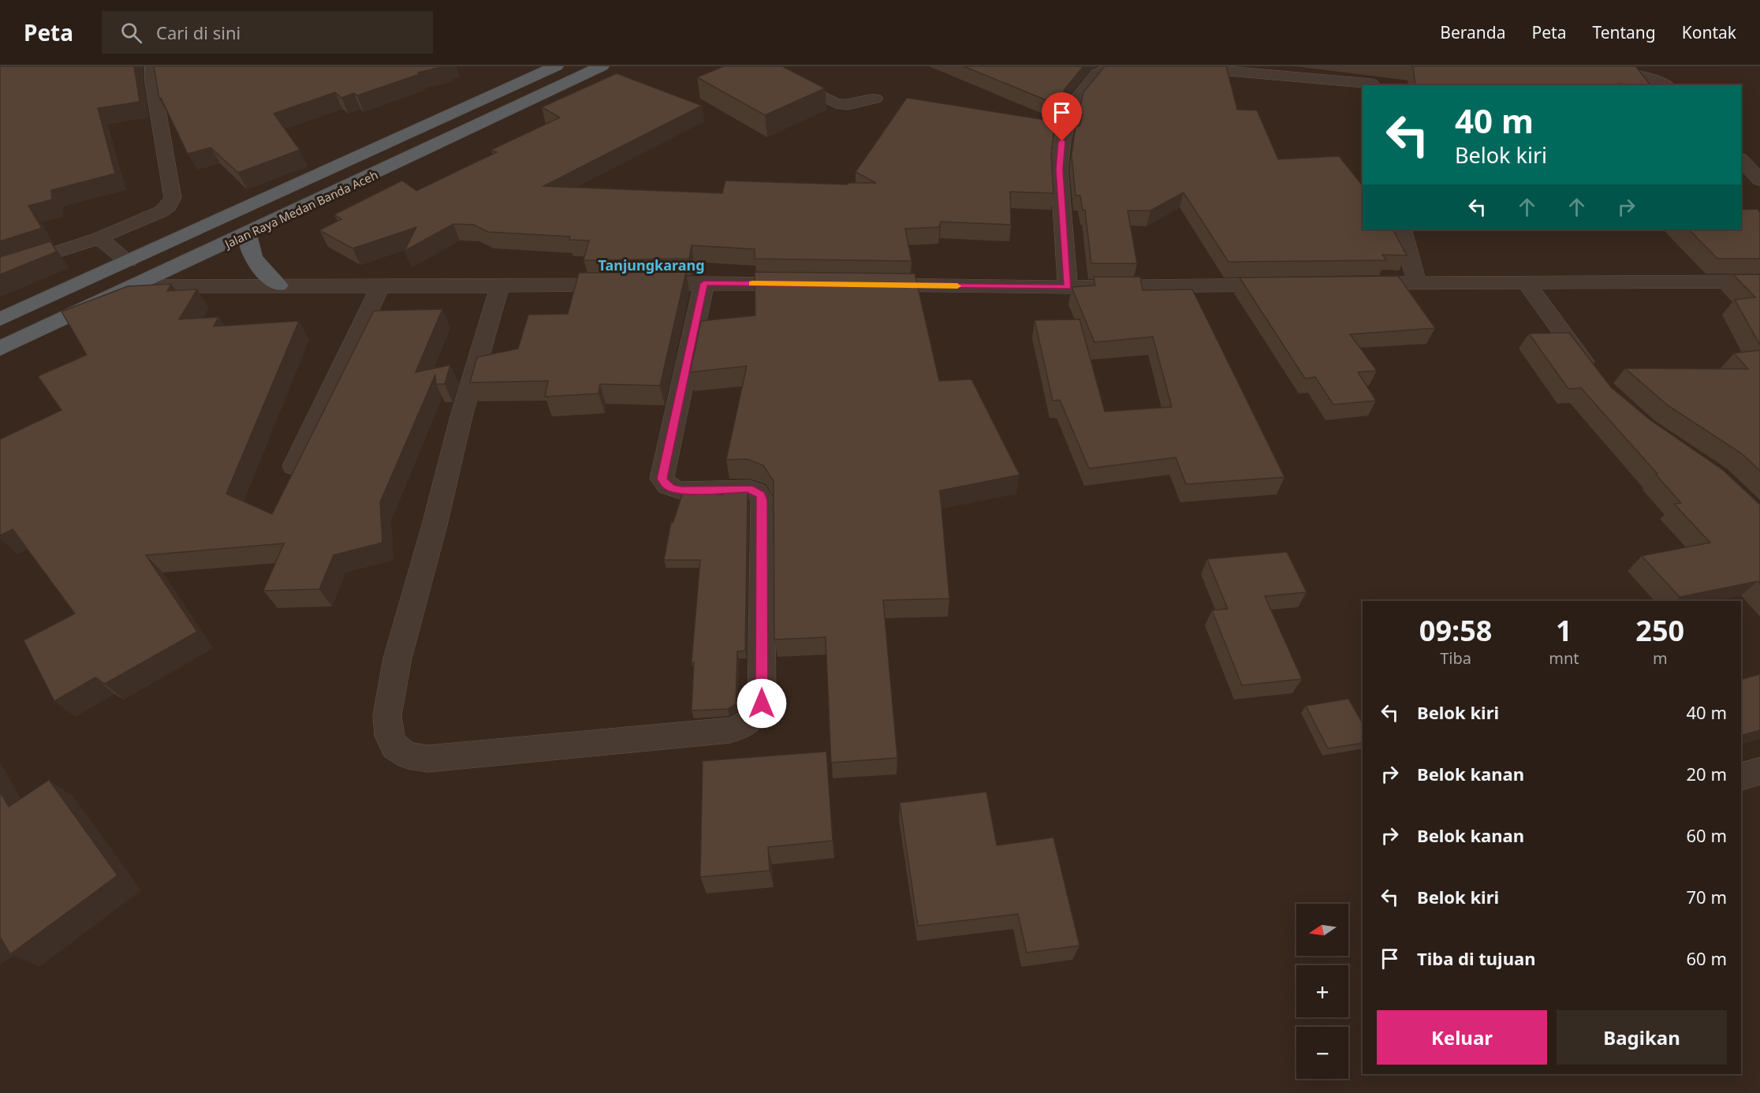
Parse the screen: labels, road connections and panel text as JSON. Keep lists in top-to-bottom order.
{
  "streets": {
    "highway": ["Jalan Raya Medan Banda Aceh"]
  },
  "districts": ["Tanjungkarang"],
  "north": "left",
  "page": {
    "header": "Peta",
    "search": "Cari di sini",
    "nav": [
      "Beranda",
      "Peta",
      "Tentang",
      "Kontak"
    ],
    "turn": ["40 m", "Belok kiri"],
    "eta": [
      "09:58",
      "Tiba",
      "1",
      "mnt",
      "250",
      "m"
    ],
    "list": [
      {
        "name": "Belok kiri",
        "value": "40 m"
      },
      {
        "name": "Belok kanan",
        "value": "20 m"
      },
      {
        "name": "Belok kanan",
        "value": "60 m"
      },
      {
        "name": "Belok kiri",
        "value": "70 m"
      },
      {
        "name": "Tiba di tujuan",
        "value": "60 m"
      }
    ],
    "map_buttons": ["+", "−"],
    "buttons": ["Keluar", "Bagikan"]
  }
}
